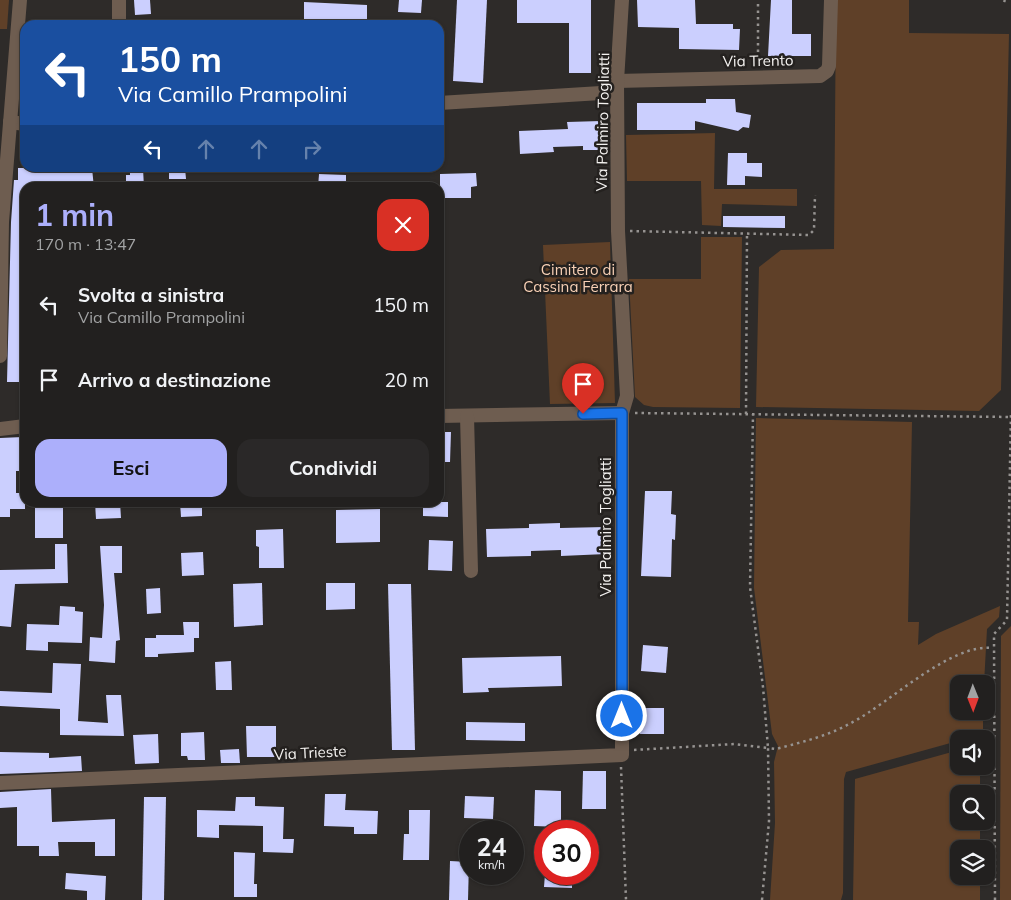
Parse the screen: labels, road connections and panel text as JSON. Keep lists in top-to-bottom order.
{
  "streets": {
    "street": ["Via Trento", "Via Palmiro Togliatti", "Via Trieste"]
  },
  "crossings": [
    ["Via Trento", "Via Palmiro Togliatti"],
    ["Via Palmiro Togliatti", "Via Trieste"]
  ],
  "parks": ["Cimitero di Cassina Ferrara"],
  "north": "bottom",
  "page": {
    "turn": ["150 m", "Via Camillo Prampolini"],
    "heading": ["1 min", "170 m · 13:47"],
    "list": [
      {
        "name": "Svolta a sinistra",
        "note": "Via Camillo Prampolini",
        "value": "150 m"
      },
      {
        "name": "Arrivo a destinazione",
        "value": "20 m"
      }
    ],
    "buttons": ["Esci", "Condividi"],
    "speed": "24 km/h",
    "limit": "30"
  }
}
